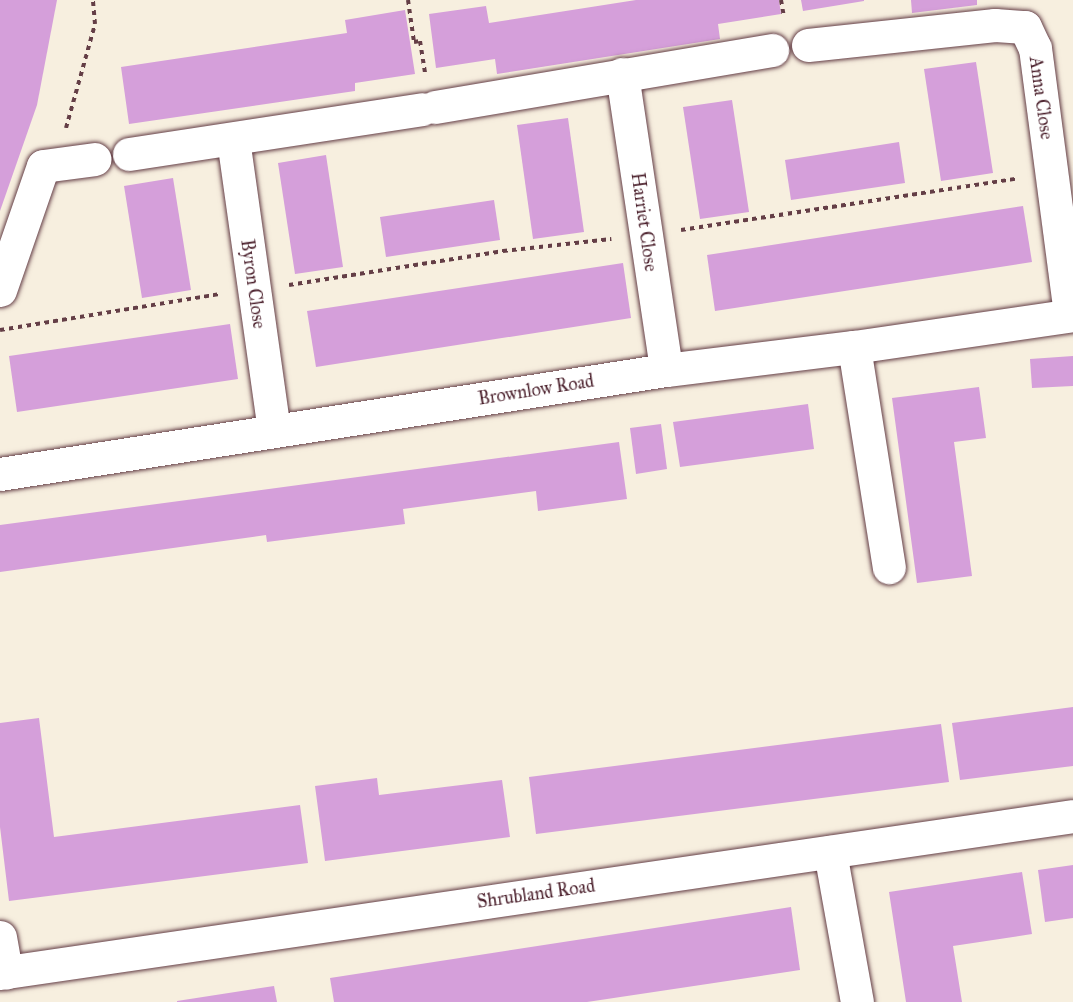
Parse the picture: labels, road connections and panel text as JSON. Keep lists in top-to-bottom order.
{
  "streets": {
    "street": [
      "Anna Close",
      "Harriet Close",
      "Byron Close",
      "Brownlow Road",
      "Shrubland Road"
    ]
  },
  "crossings": [
    ["Anna Close", "Brownlow Road"],
    ["Harriet Close", "Brownlow Road"],
    ["Byron Close", "Brownlow Road"]
  ]
}
